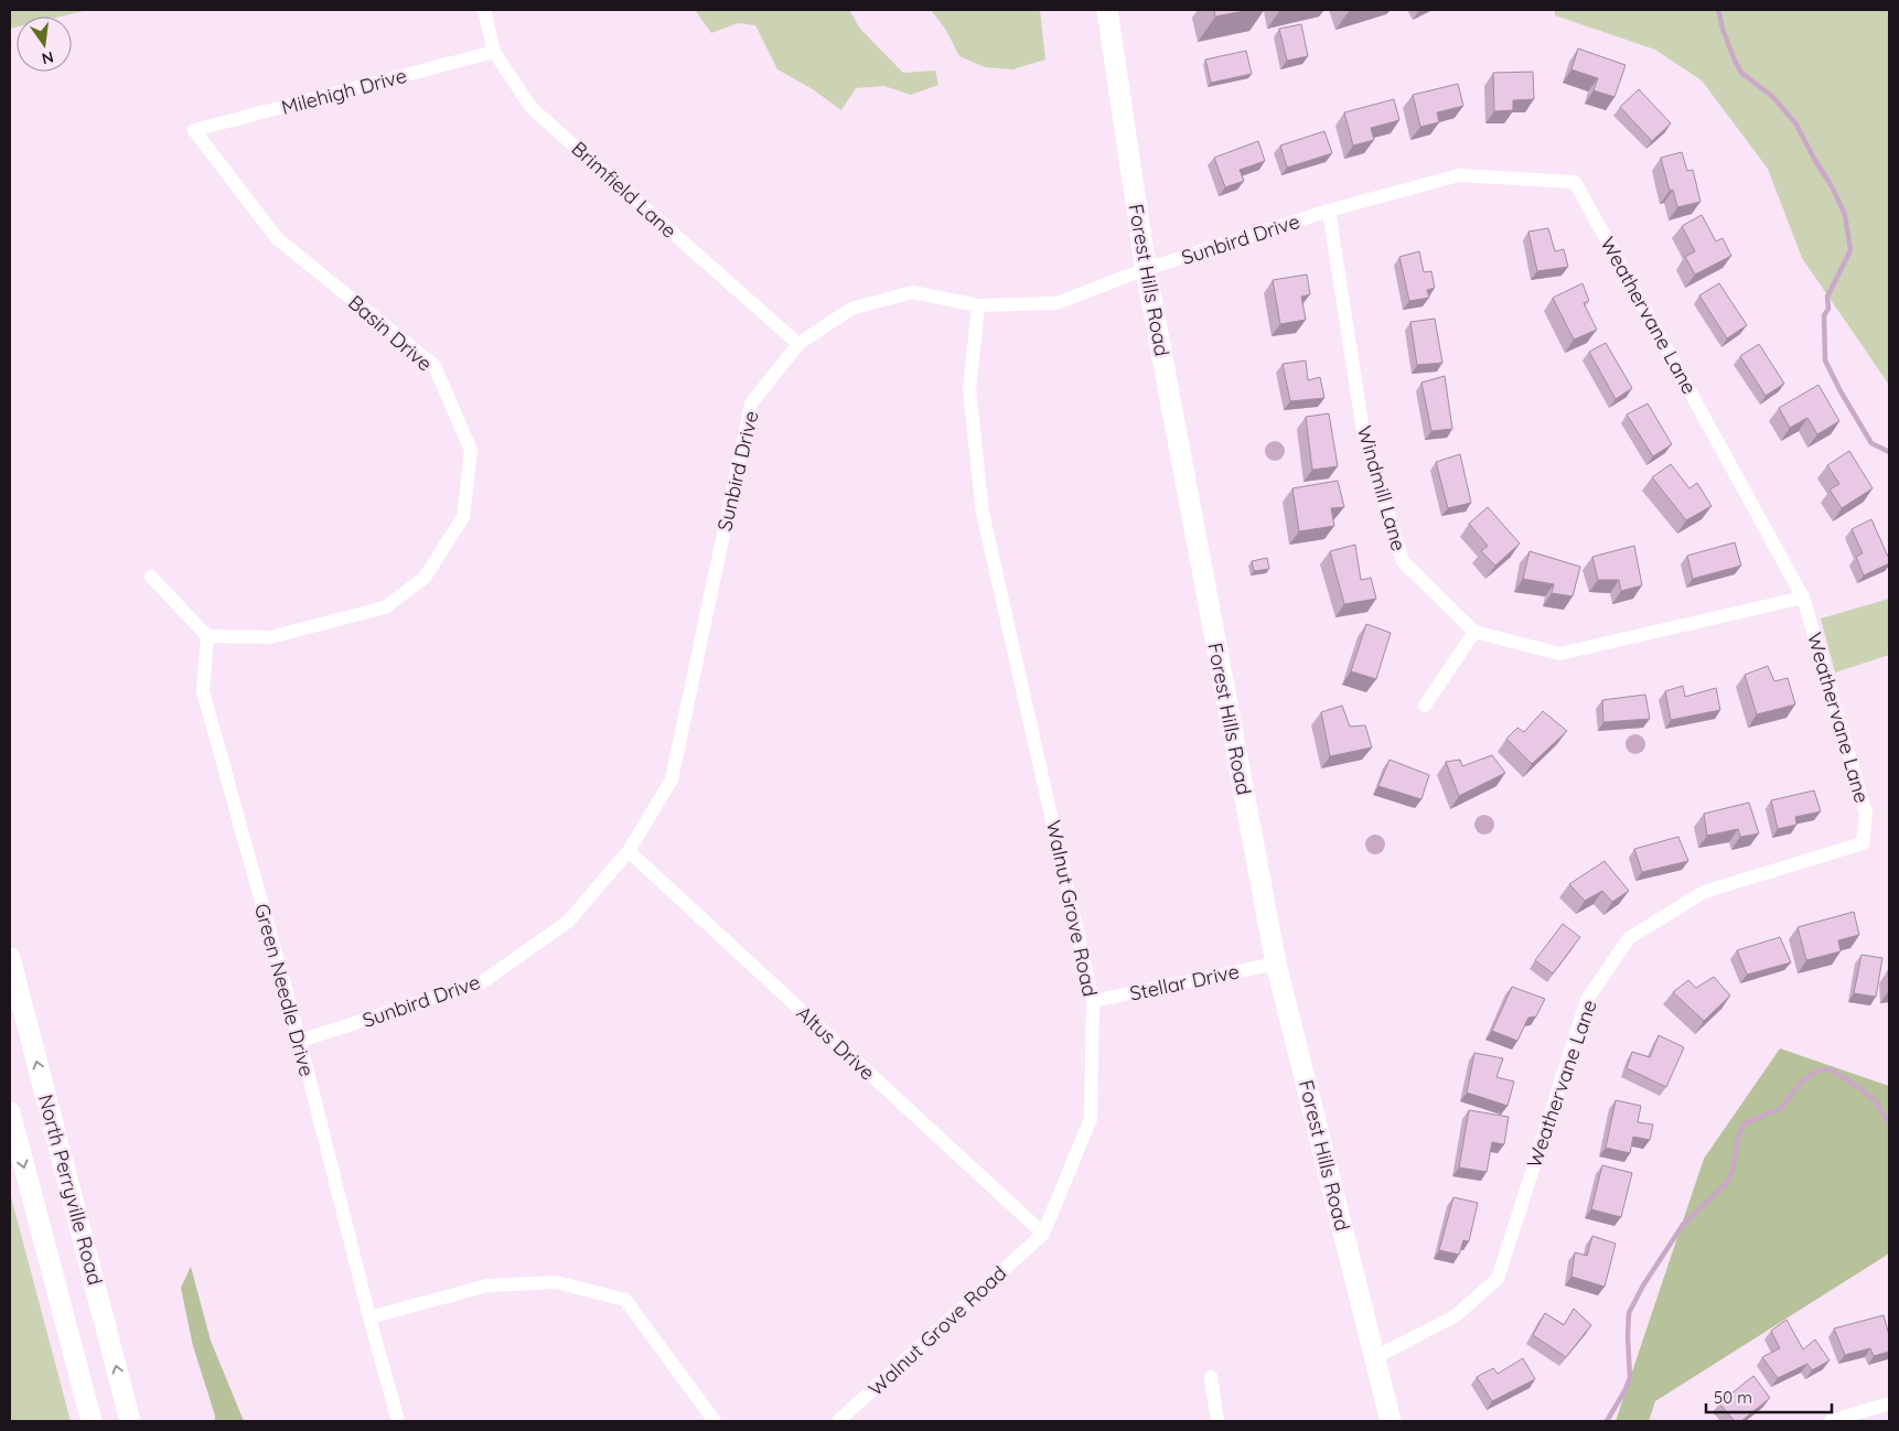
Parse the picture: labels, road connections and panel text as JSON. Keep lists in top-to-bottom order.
{
  "streets": {
    "street": [
      "Milehigh Drive",
      "Brimfield Lane",
      "Sunbird Drive",
      "Forest Hills Road",
      "Weathervane Lane",
      "Basin Drive",
      "Windmill Lane",
      "Walnut Grove Road",
      "Stellar Drive",
      "Green Needle Drive",
      "Altus Drive",
      "North Perryville Road"
    ]
  },
  "crossings": [
    ["Milehigh Drive", "Brimfield Lane"],
    ["Milehigh Drive", "Basin Drive"],
    ["Brimfield Lane", "Sunbird Drive"],
    ["Sunbird Drive", "Forest Hills Road"],
    ["Sunbird Drive", "Weathervane Lane"],
    ["Sunbird Drive", "Windmill Lane"],
    ["Sunbird Drive", "Walnut Grove Road"],
    ["Sunbird Drive", "Green Needle Drive"],
    ["Sunbird Drive", "Altus Drive"],
    ["Forest Hills Road", "Weathervane Lane"],
    ["Forest Hills Road", "Stellar Drive"],
    ["Weathervane Lane", "Windmill Lane"],
    ["Basin Drive", "Green Needle Drive"],
    ["Walnut Grove Road", "Stellar Drive"],
    ["Walnut Grove Road", "Altus Drive"]
  ],
  "scale_bar": "50 m",
  "north": "bottom"
}
